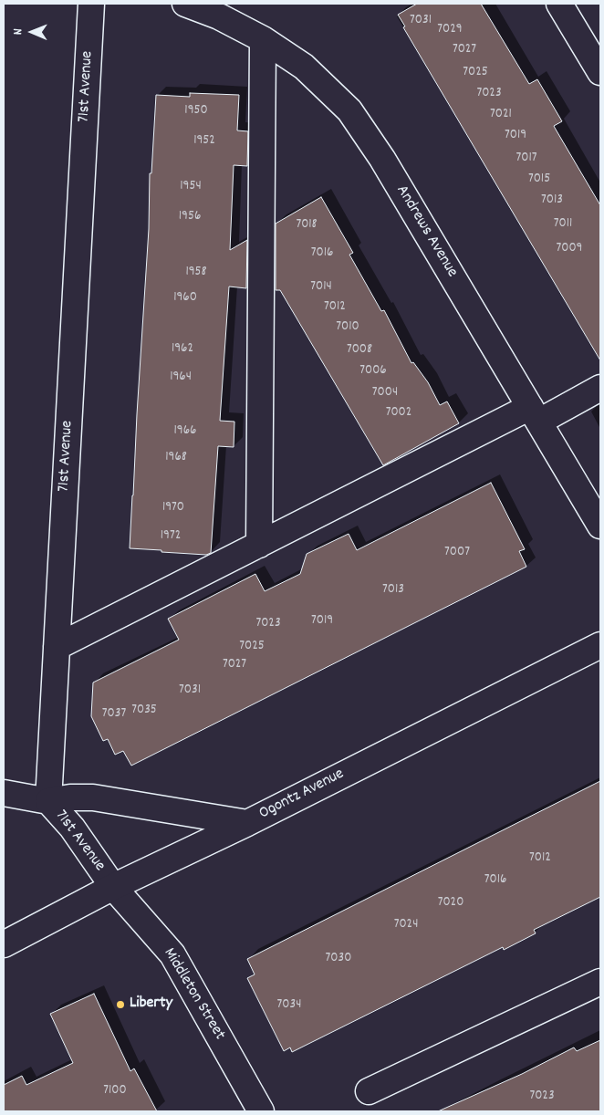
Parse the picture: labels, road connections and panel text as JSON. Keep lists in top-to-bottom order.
{
  "streets": {
    "street": [
      "71st Avenue",
      "Andrews Avenue",
      "Ogontz Avenue",
      "Middleton Street"
    ]
  },
  "crossings": [
    ["71st Avenue", "Ogontz Avenue"],
    ["71st Avenue", "Middleton Street"],
    ["Ogontz Avenue", "Middleton Street"]
  ],
  "places": ["Liberty"],
  "house_numbers": [
    "7031",
    "7029",
    "7027",
    "7025",
    "7023",
    "1950",
    "7021",
    "7019",
    "1952",
    "7017",
    "7015",
    "1954",
    "7013",
    "1956",
    "7011",
    "7018",
    "7009",
    "7016",
    "1958",
    "7014",
    "1960",
    "7012",
    "7010",
    "1962",
    "7008",
    "7006",
    "1964",
    "7004",
    "7002",
    "1966",
    "1968",
    "1970",
    "1972",
    "7007",
    "7013",
    "7019",
    "7023",
    "7025",
    "7027",
    "7031",
    "7035",
    "7037",
    "7012",
    "7016",
    "7020",
    "7024",
    "7030",
    "7034",
    "7100",
    "7023"
  ],
  "north": "left"
}
